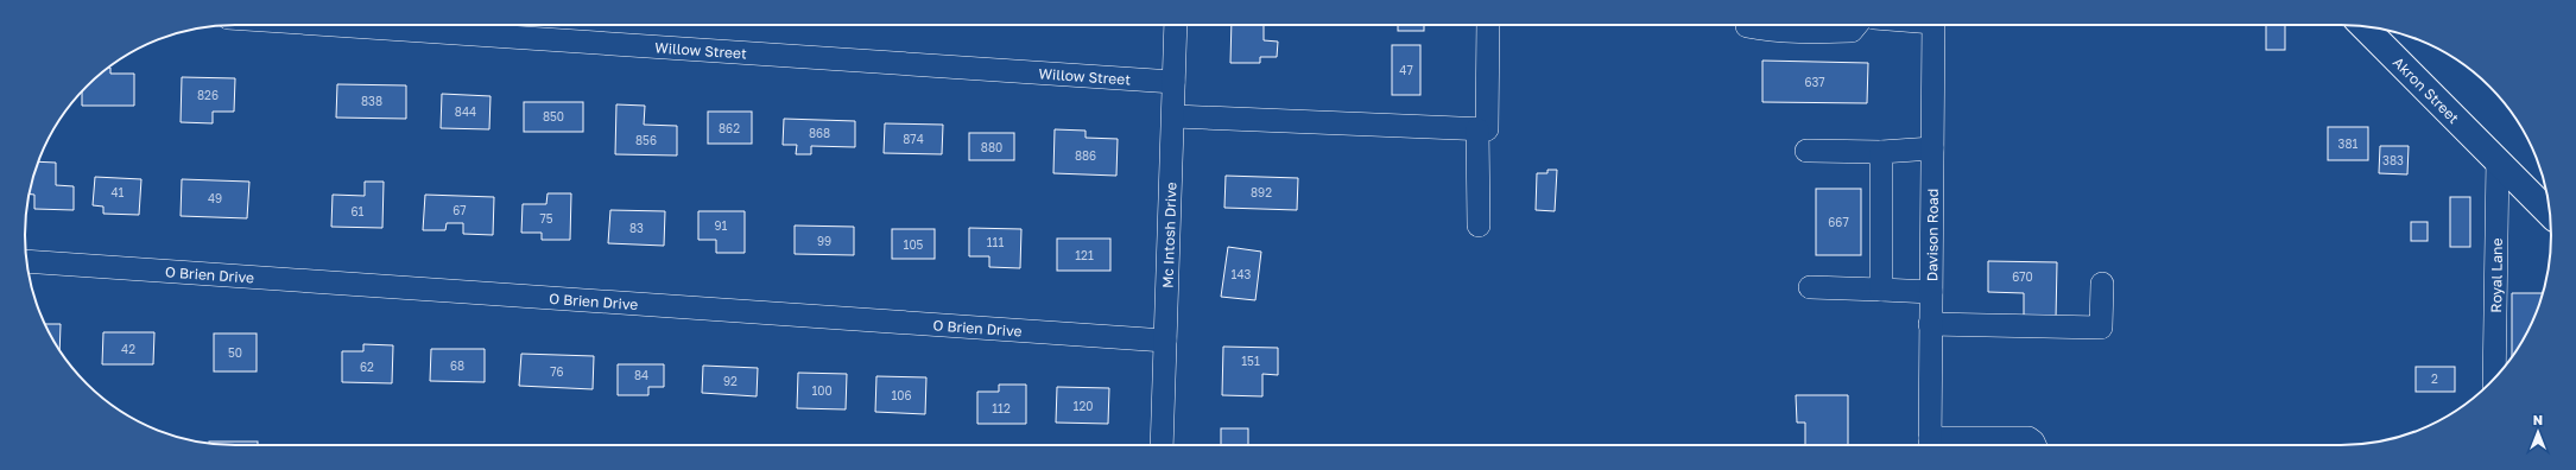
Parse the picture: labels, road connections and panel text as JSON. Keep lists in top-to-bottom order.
{
  "streets": {
    "main road": ["Akron Street"],
    "street": [
      "Willow Street",
      "Mc Intosh Drive",
      "Davison Road",
      "O Brien Drive",
      "Royal Lane"
    ]
  },
  "crossings": [
    ["Willow Street", "Mc Intosh Drive"],
    ["Akron Street", "Royal Lane"],
    ["Mc Intosh Drive", "O Brien Drive"]
  ],
  "house_numbers": [
    "47",
    "637",
    "826",
    "838",
    "844",
    "850",
    "862",
    "868",
    "874",
    "856",
    "381",
    "880",
    "886",
    "383",
    "41",
    "892",
    "49",
    "67",
    "61",
    "75",
    "667",
    "91",
    "83",
    "99",
    "111",
    "105",
    "121",
    "143",
    "670",
    "42",
    "50",
    "151",
    "68",
    "62",
    "76",
    "84",
    "2",
    "92",
    "100",
    "106",
    "120",
    "112"
  ],
  "north": "top"
}
